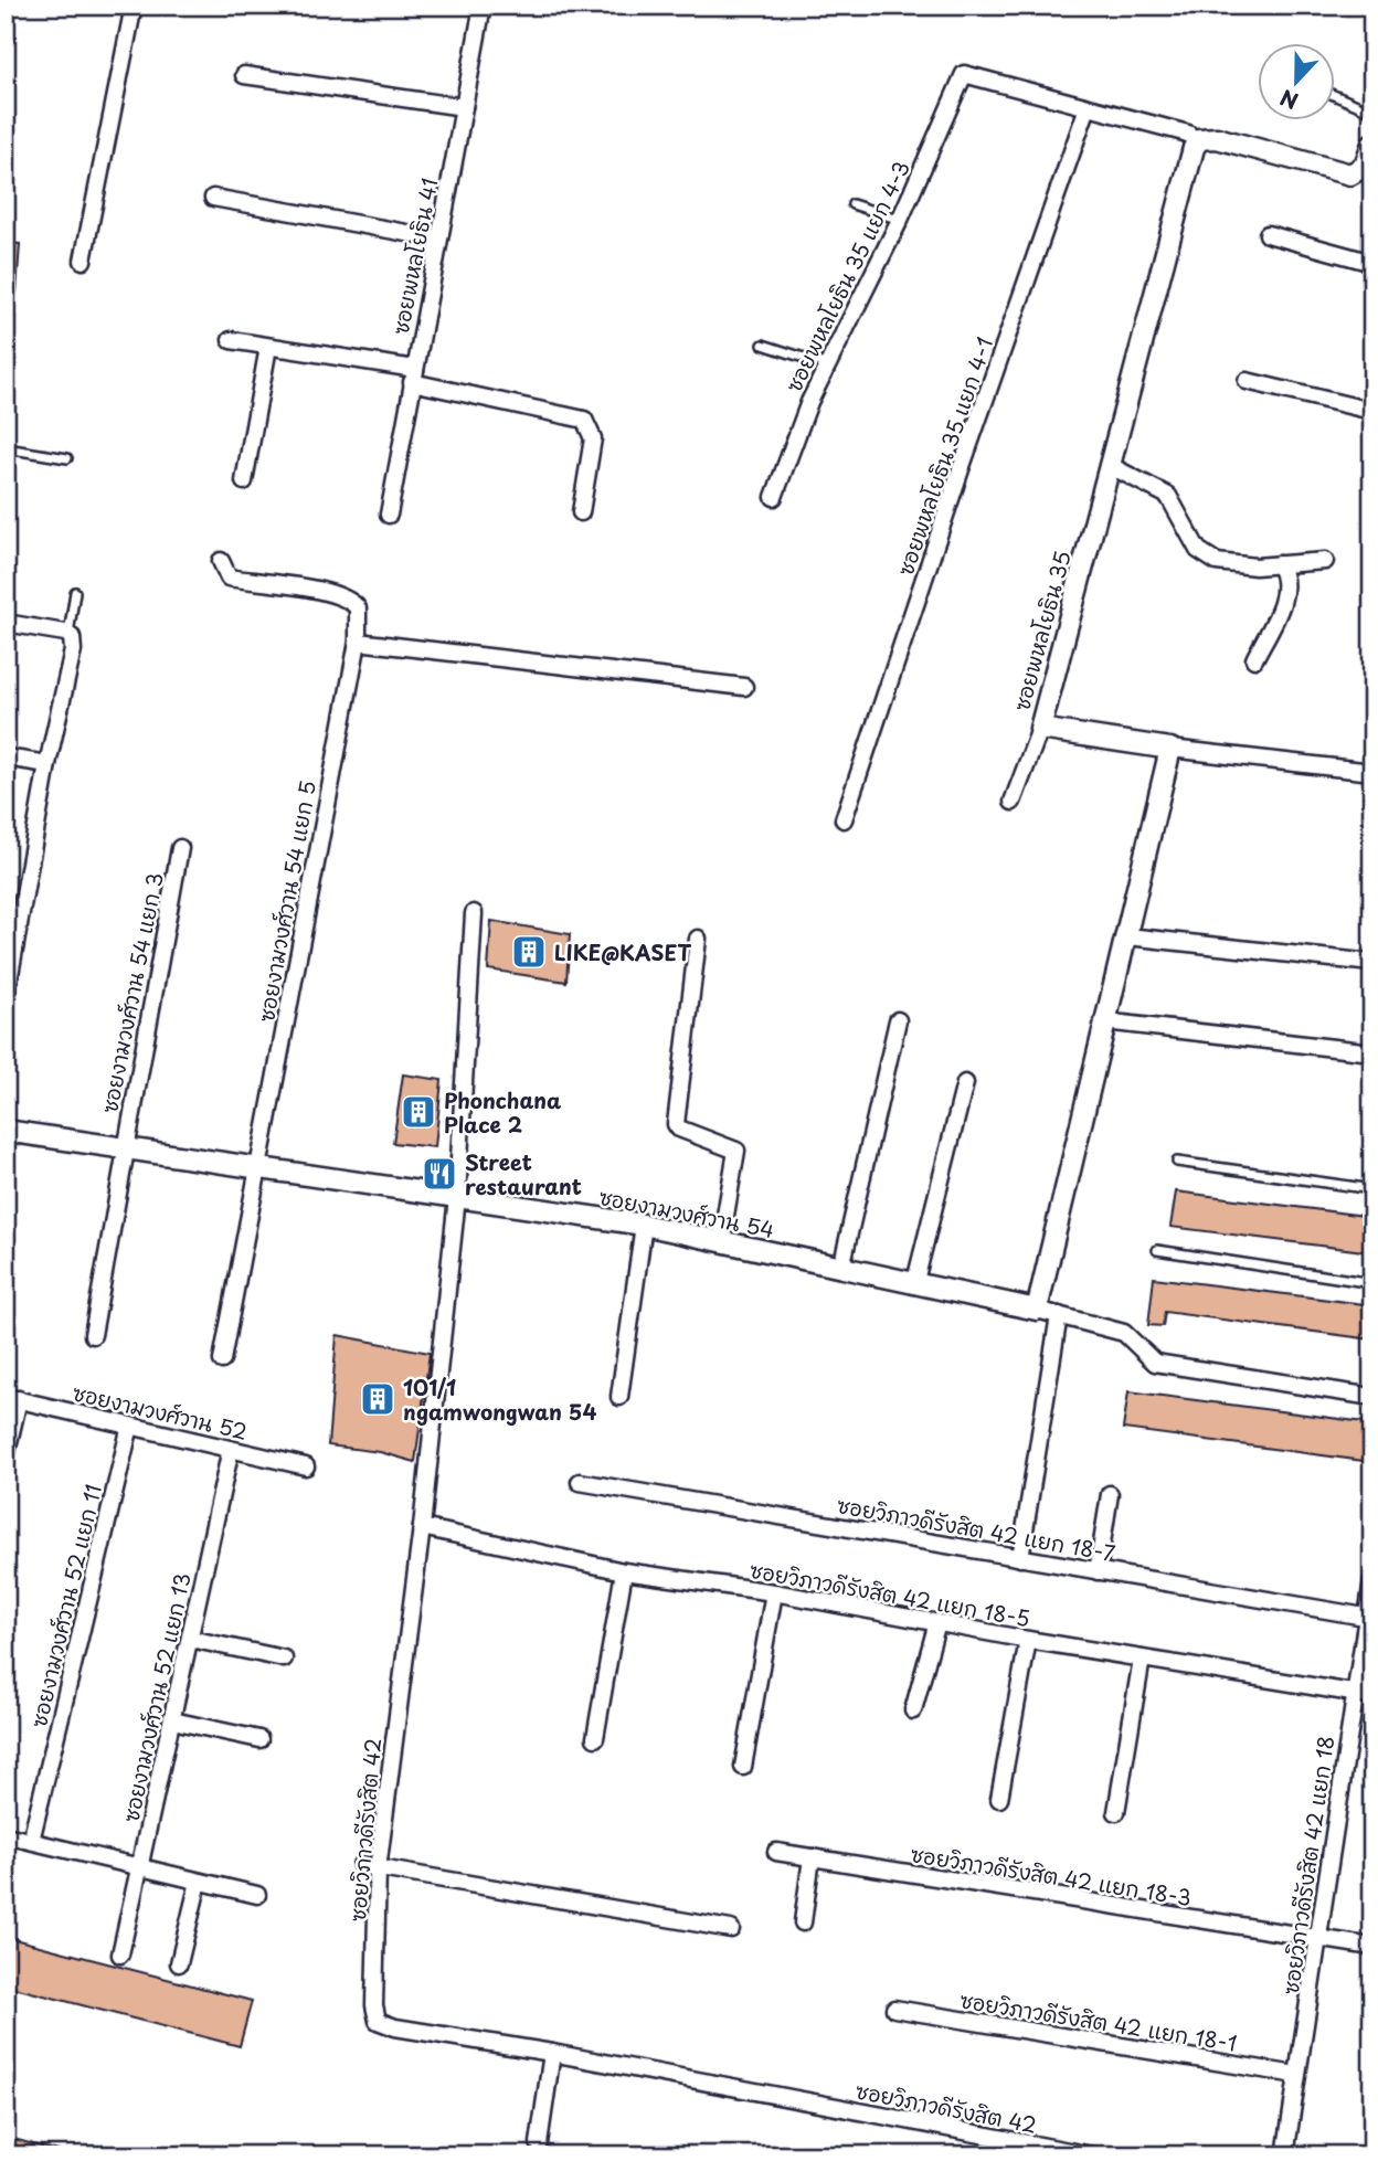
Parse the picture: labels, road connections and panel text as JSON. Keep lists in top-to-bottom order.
{
  "streets": {
    "street": [
      "ซอยพหลโยธิน 41",
      "ซอยพหลโยธิน 35 แยก 4-3",
      "ซอยพหลโยธิน 35 แยก 4-1",
      "ซอยพหลโยธิน 35",
      "ซอยงามวงศ์วาน 54 แยก 5",
      "ซอยงามวงศ์วาน 54 แยก 3",
      "ซอยงามวงศ์วาน 54",
      "ซอยงามวงศ์วาน 52",
      "ซอยวิภาวดีรังสิต 42 แยก 18-7",
      "ซอยวิภาวดีรังสิต 42 แยก 18-5",
      "ซอยงามวงศ์วาน 52 แยก 11",
      "ซอยงามวงศ์วาน 52 แยก 13",
      "ซอยวิภาวดีรังสิต 42",
      "ซอยวิภาวดีรังสิต 42 แยก 18",
      "ซอยวิภาวดีรังสิต 42 แยก 18-3",
      "ซอยวิภาวดีรังสิต 42 แยก 18-1"
    ]
  },
  "crossings": [
    ["ซอยพหลโยธิน 35 แยก 4-3", "ซอยพหลโยธิน 35 แยก 4-1"],
    ["ซอยงามวงศ์วาน 54 แยก 5", "ซอยงามวงศ์วาน 54"],
    ["ซอยงามวงศ์วาน 54 แยก 3", "ซอยงามวงศ์วาน 54"],
    ["ซอยงามวงศ์วาน 54", "ซอยวิภาวดีรังสิต 42"],
    ["ซอยงามวงศ์วาน 52", "ซอยงามวงศ์วาน 52 แยก 11"],
    ["ซอยงามวงศ์วาน 52", "ซอยงามวงศ์วาน 52 แยก 13"],
    ["ซอยวิภาวดีรังสิต 42 แยก 18-7", "ซอยวิภาวดีรังสิต 42 แยก 18"],
    ["ซอยวิภาวดีรังสิต 42 แยก 18-5", "ซอยวิภาวดีรังสิต 42"],
    ["ซอยวิภาวดีรังสิต 42 แยก 18-5", "ซอยวิภาวดีรังสิต 42 แยก 18"],
    ["ซอยวิภาวดีรังสิต 42 แยก 18", "ซอยวิภาวดีรังสิต 42 แยก 18-3"],
    ["ซอยวิภาวดีรังสิต 42 แยก 18", "ซอยวิภาวดีรังสิต 42 แยก 18-1"]
  ],
  "places": {
    "building": ["LIKE@KASET", "Phonchana Place 2", "101/1 ngamwongwan 54"],
    "restaurant": ["Street restaurant"]
  },
  "north": "bottom"
}
